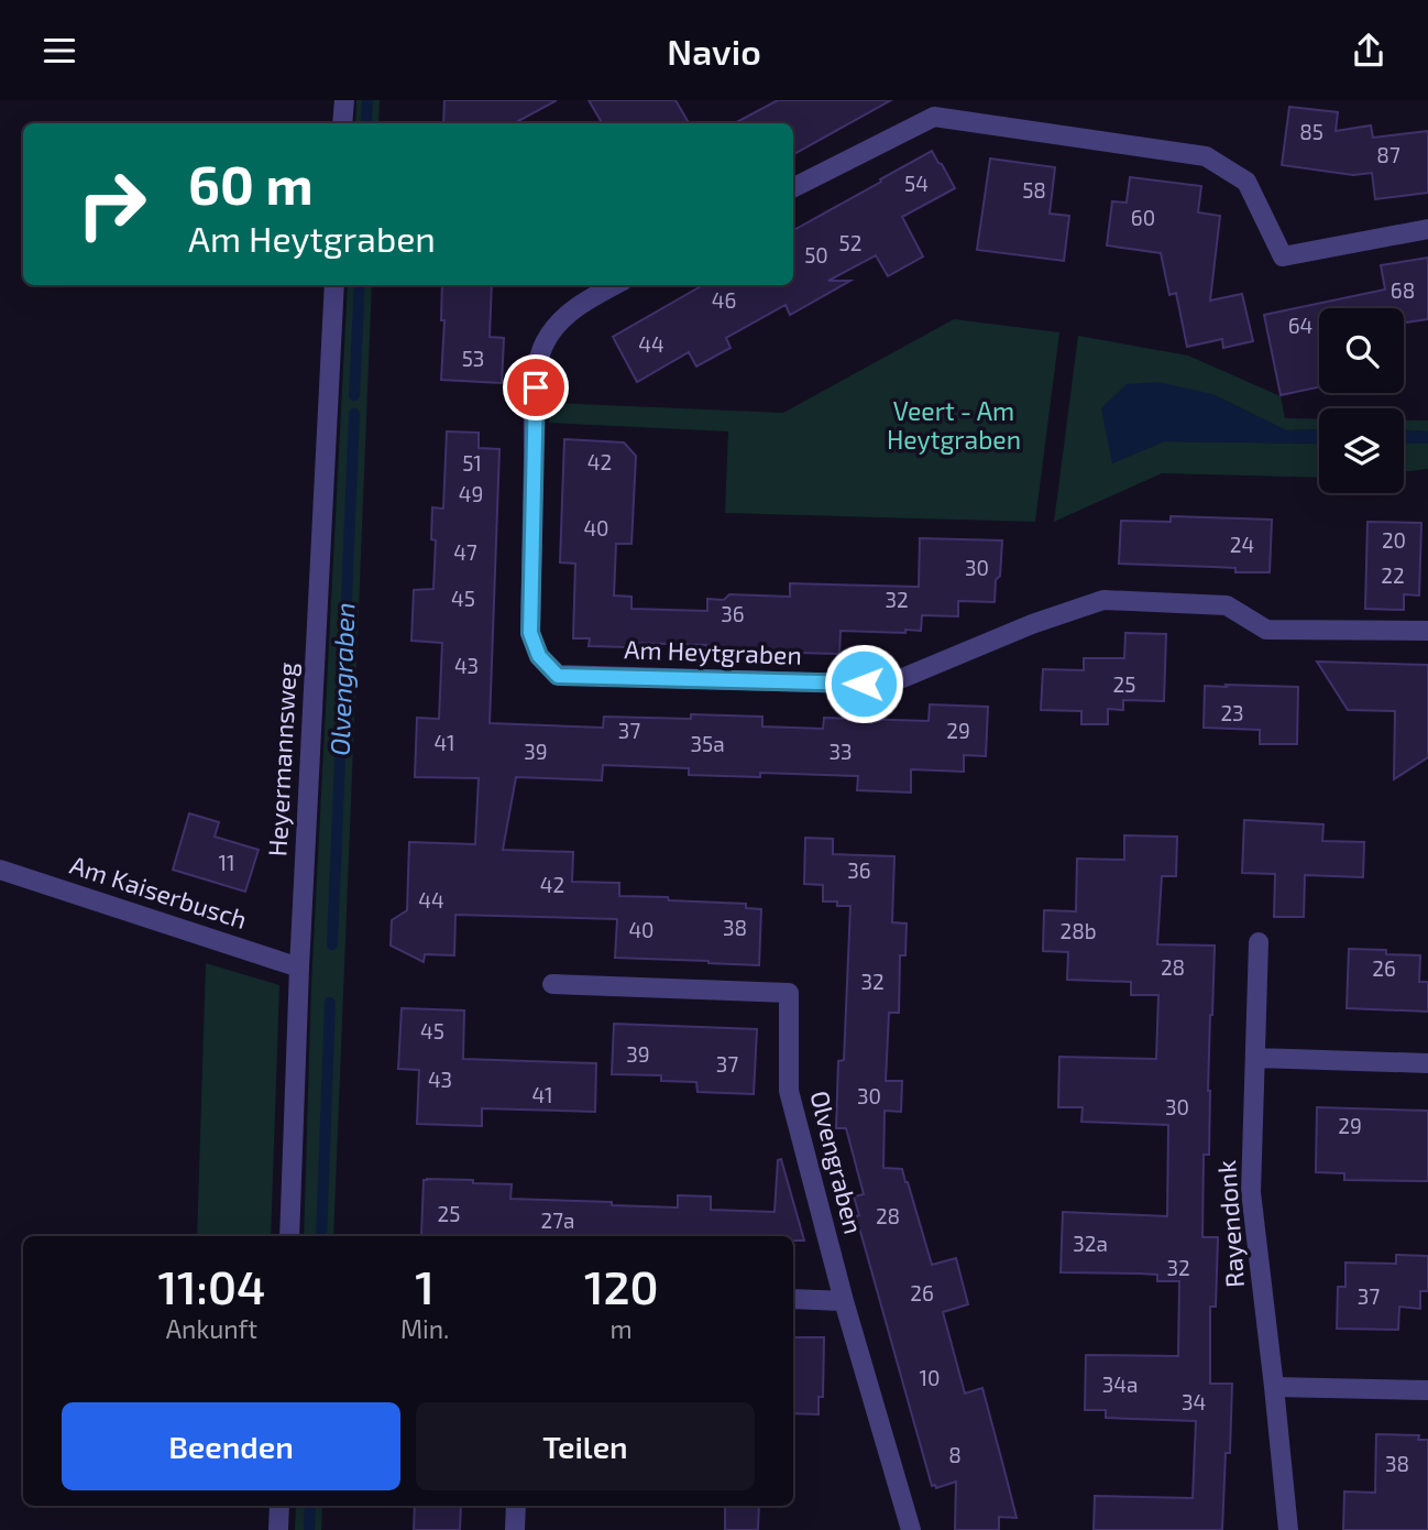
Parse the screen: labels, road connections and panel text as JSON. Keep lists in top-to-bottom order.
{
  "streets": {
    "street": [
      "Am Heytgraben",
      "Heyermannsweg",
      "Am Kaiserbusch",
      "Olvengraben",
      "Rayendonk"
    ]
  },
  "crossings": [
    ["Heyermannsweg", "Am Kaiserbusch"]
  ],
  "water": ["Olvengraben"],
  "parks": ["Veert - Am Heytgraben"],
  "house_numbers": [
    "85",
    "87",
    "54",
    "58",
    "60",
    "52",
    "50",
    "68",
    "46",
    "64",
    "44",
    "53",
    "42",
    "51",
    "49",
    "40",
    "20",
    "24",
    "47",
    "30",
    "22",
    "45",
    "32",
    "36",
    "43",
    "25",
    "23",
    "37",
    "29",
    "41",
    "35a",
    "39",
    "33",
    "11",
    "36",
    "42",
    "44",
    "38",
    "40",
    "28b",
    "28",
    "26",
    "32",
    "45",
    "39",
    "37",
    "43",
    "41",
    "30",
    "30",
    "29",
    "25",
    "28",
    "27a",
    "32a",
    "32",
    "26",
    "37",
    "10",
    "34a",
    "34",
    "8",
    "38"
  ],
  "page": {
    "header": "Navio",
    "turn": ["60 m", "Am Heytgraben"],
    "eta": [
      "11:04",
      "Ankunft",
      "1",
      "Min.",
      "120",
      "m"
    ],
    "buttons": ["Beenden", "Teilen"]
  }
}
